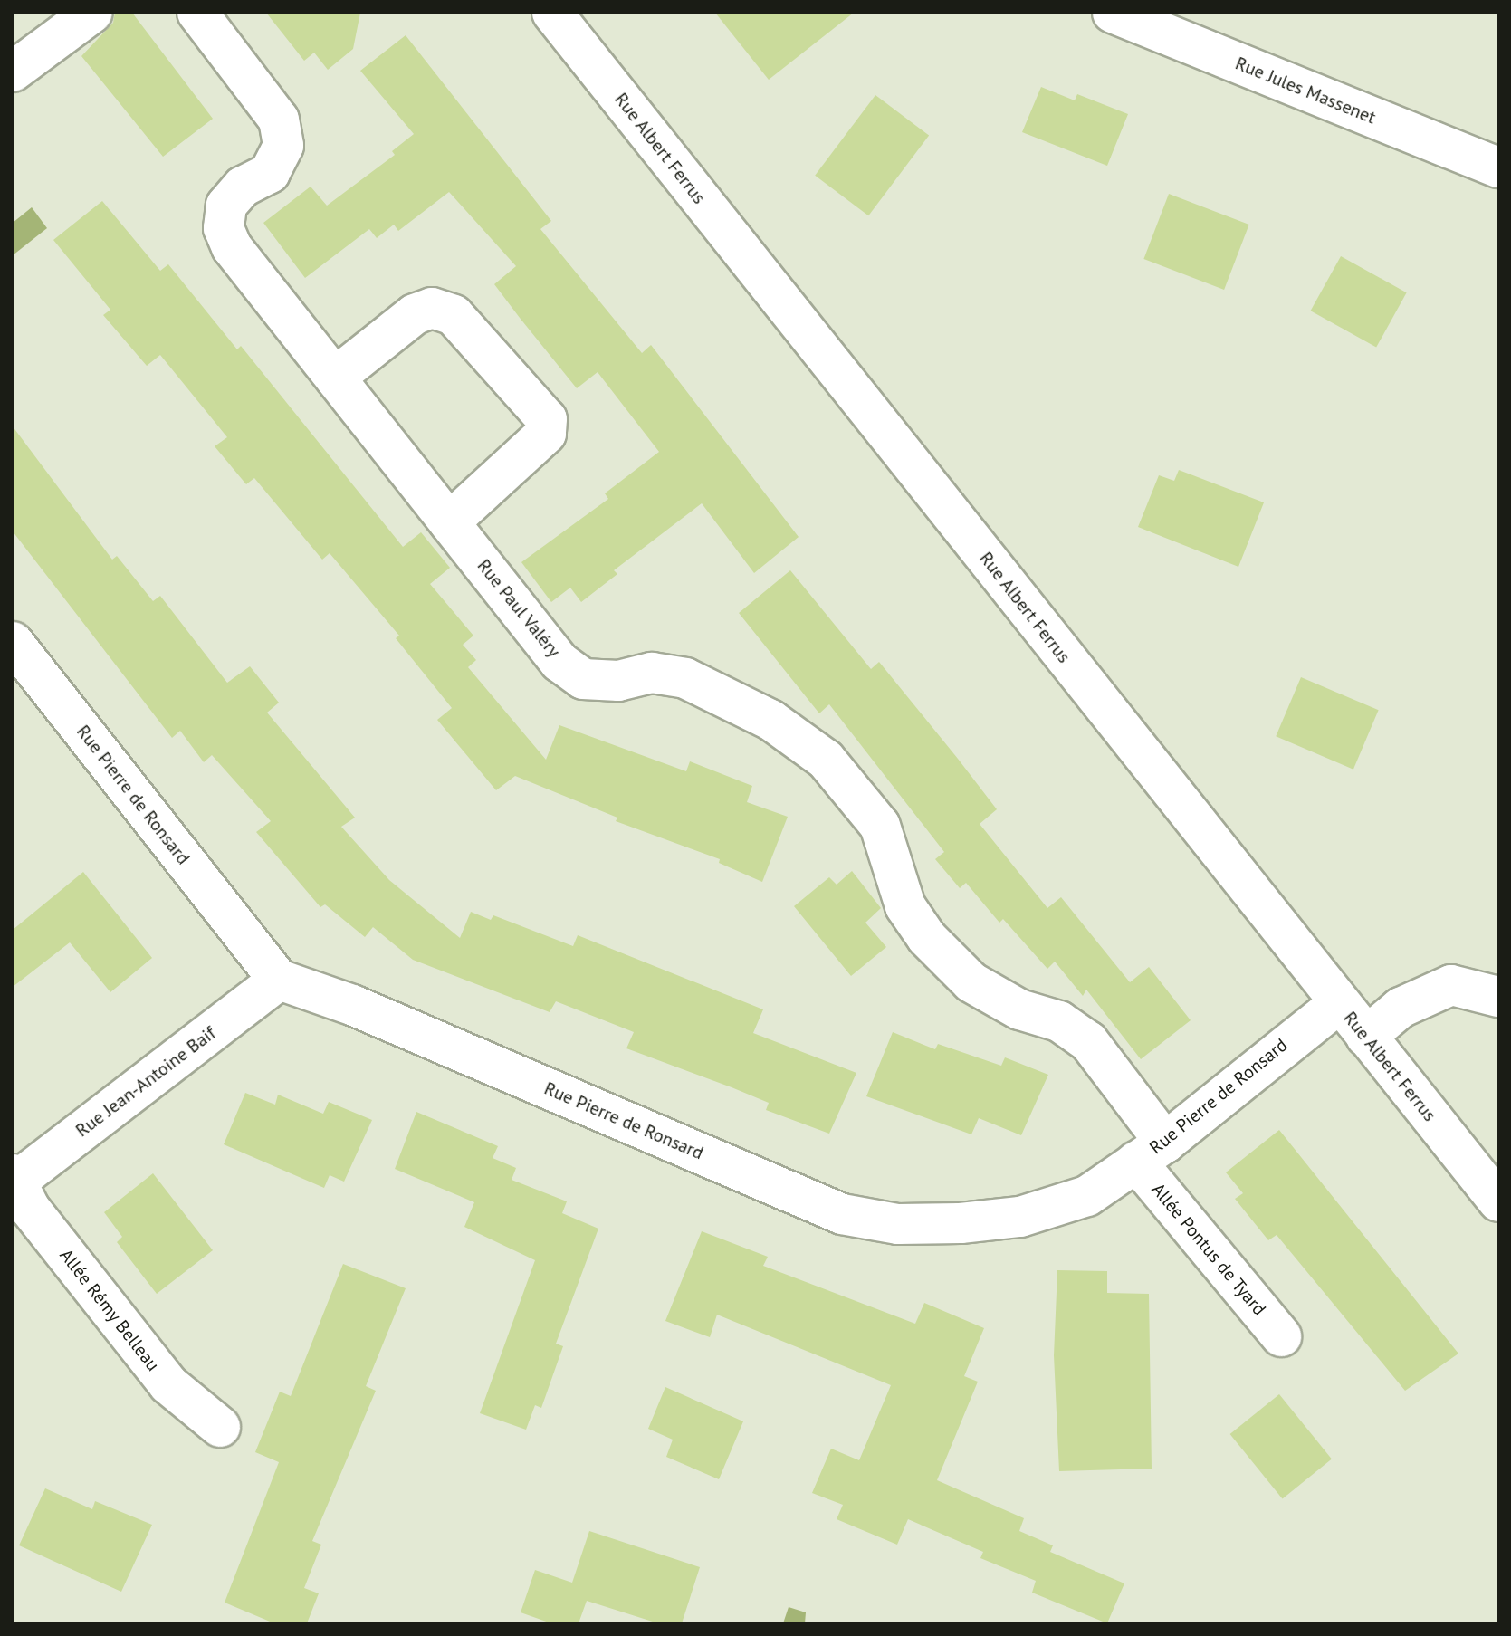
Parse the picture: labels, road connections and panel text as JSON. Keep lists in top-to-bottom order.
{
  "streets": {
    "street": [
      "Rue Jules Massenet",
      "Rue Albert Ferrus",
      "Rue Paul Valéry",
      "Rue Pierre de Ronsard",
      "Rue Jean-Antoine Baif",
      "Allée Pontus de Tyard",
      "Allée Rémy Belleau"
    ]
  },
  "crossings": [
    ["Rue Albert Ferrus", "Rue Pierre de Ronsard"],
    ["Rue Paul Valéry", "Rue Pierre de Ronsard"],
    ["Rue Paul Valéry", "Allée Pontus de Tyard"],
    ["Rue Pierre de Ronsard", "Rue Jean-Antoine Baif"],
    ["Rue Pierre de Ronsard", "Allée Pontus de Tyard"],
    ["Rue Jean-Antoine Baif", "Allée Rémy Belleau"]
  ]
}
